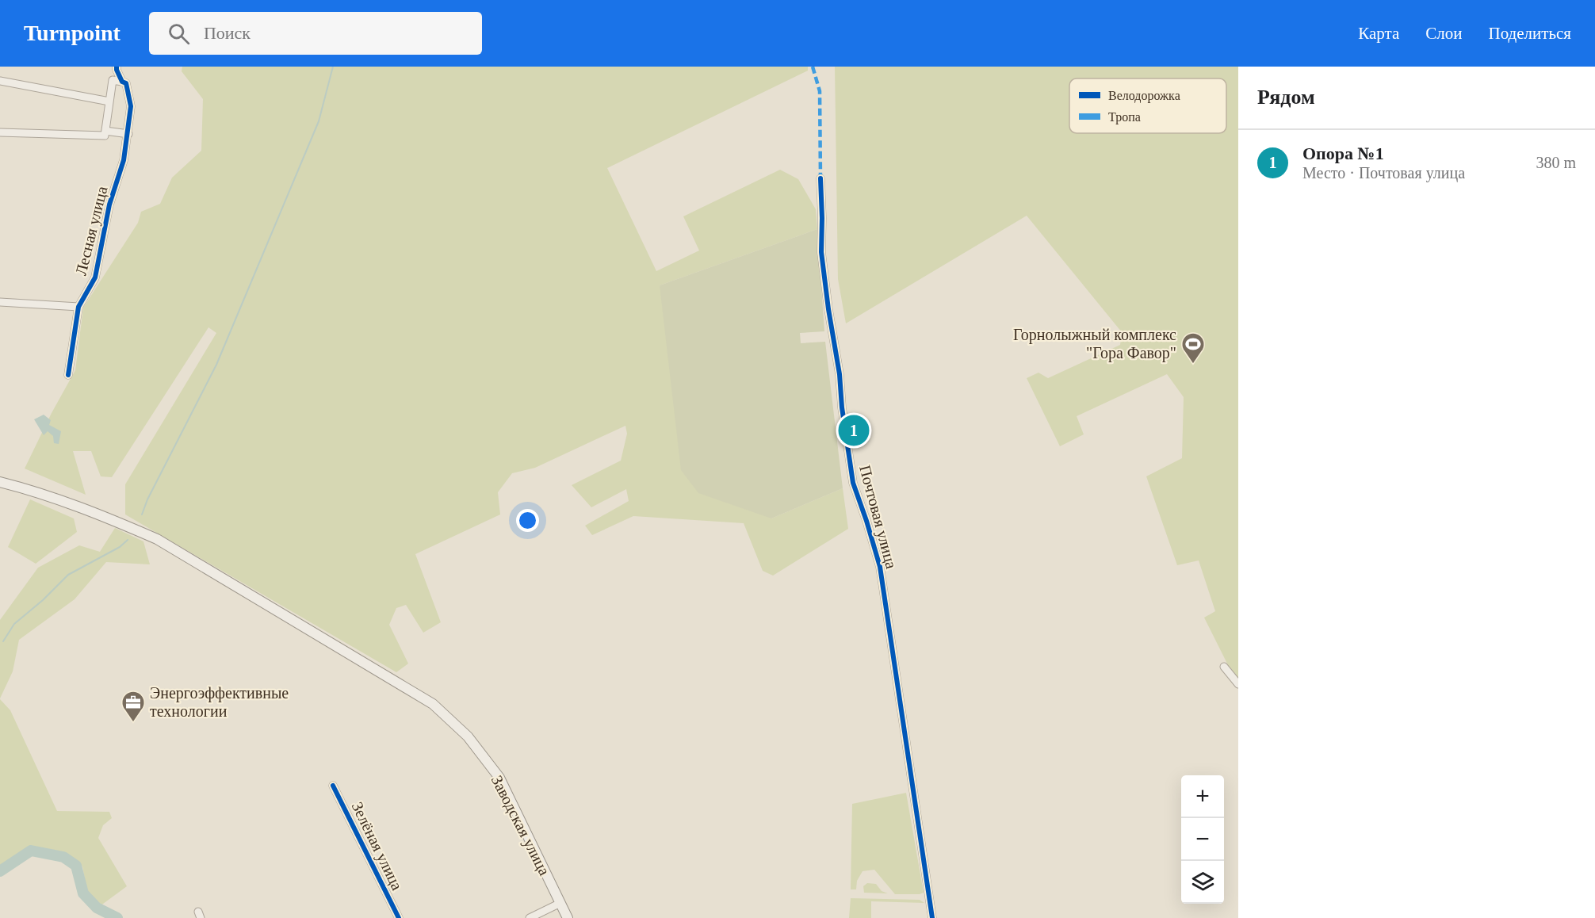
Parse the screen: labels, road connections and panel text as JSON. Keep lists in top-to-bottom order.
{
  "streets": {
    "main road": ["Заводская улица"],
    "street": ["Лесная улица", "Почтовая улица", "Зелёная улица"]
  },
  "places": {
    "sports": ["Горнолыжный комплекс \"Гора Фавор\""],
    "office": ["Энергоэффективные технологии"]
  },
  "legend": ["Велодорожка", "Тропа"],
  "page": {
    "header": "Turnpoint",
    "search": "Поиск",
    "nav": ["Карта", "Слои", "Поделиться"],
    "heading": "Рядом",
    "list": [
      {
        "mark": "1",
        "name": "Опора №1",
        "note": "Место · Почтовая улица",
        "value": "380 m"
      }
    ],
    "pins": "1",
    "map_buttons": ["+", "−"]
  }
}
